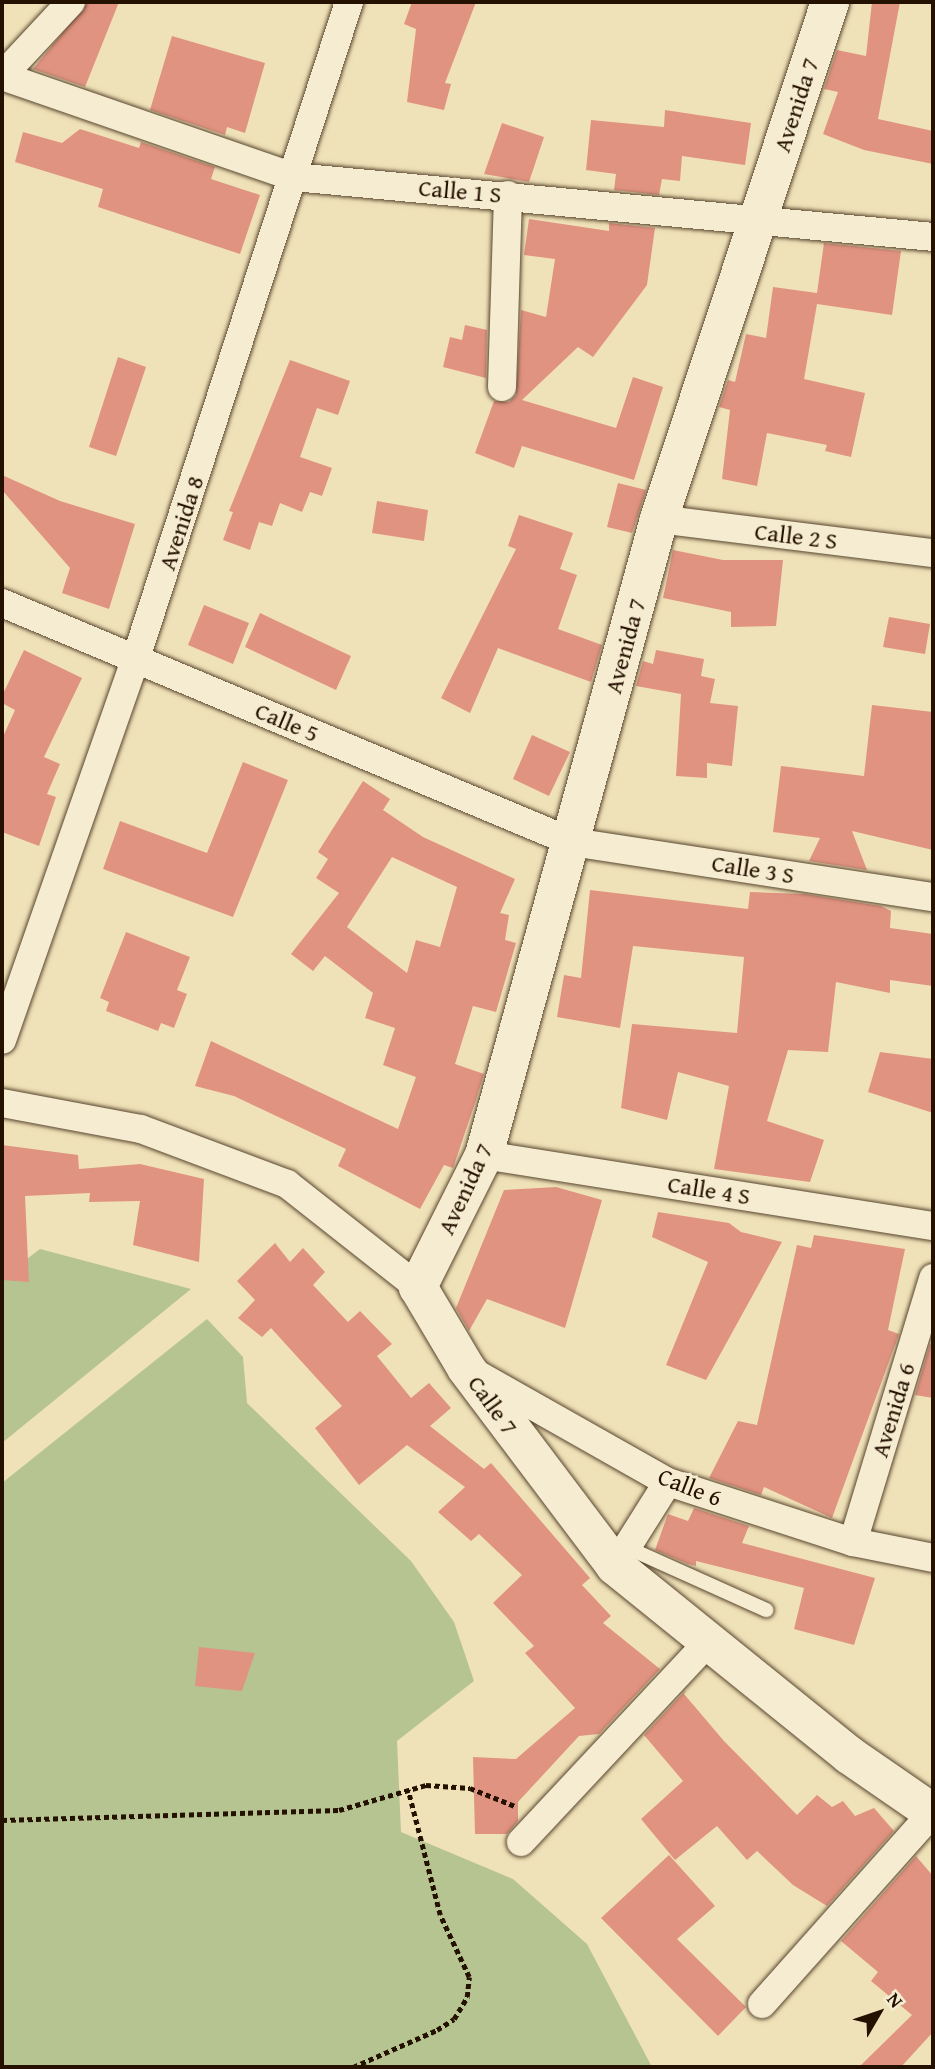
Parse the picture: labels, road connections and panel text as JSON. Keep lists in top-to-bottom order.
{
  "streets": {
    "main road": ["Avenida 7", "Calle 7"],
    "street": [
      "Calle 1 S",
      "Avenida 8",
      "Calle 2 S",
      "Calle 5",
      "Calle 3 S",
      "Calle 4 S",
      "Avenida 6",
      "Calle 6"
    ]
  },
  "crossings": [
    ["Avenida 7", "Calle 1 S"],
    ["Avenida 7", "Calle 2 S"],
    ["Avenida 7", "Calle 5"],
    ["Avenida 7", "Calle 3 S"],
    ["Avenida 7", "Calle 4 S"],
    ["Avenida 7", "Calle 7"],
    ["Calle 1 S", "Avenida 8"],
    ["Avenida 8", "Calle 5"],
    ["Calle 5", "Calle 3 S"],
    ["Calle 7", "Calle 6"],
    ["Avenida 6", "Calle 6"]
  ],
  "north": "top right"
}
